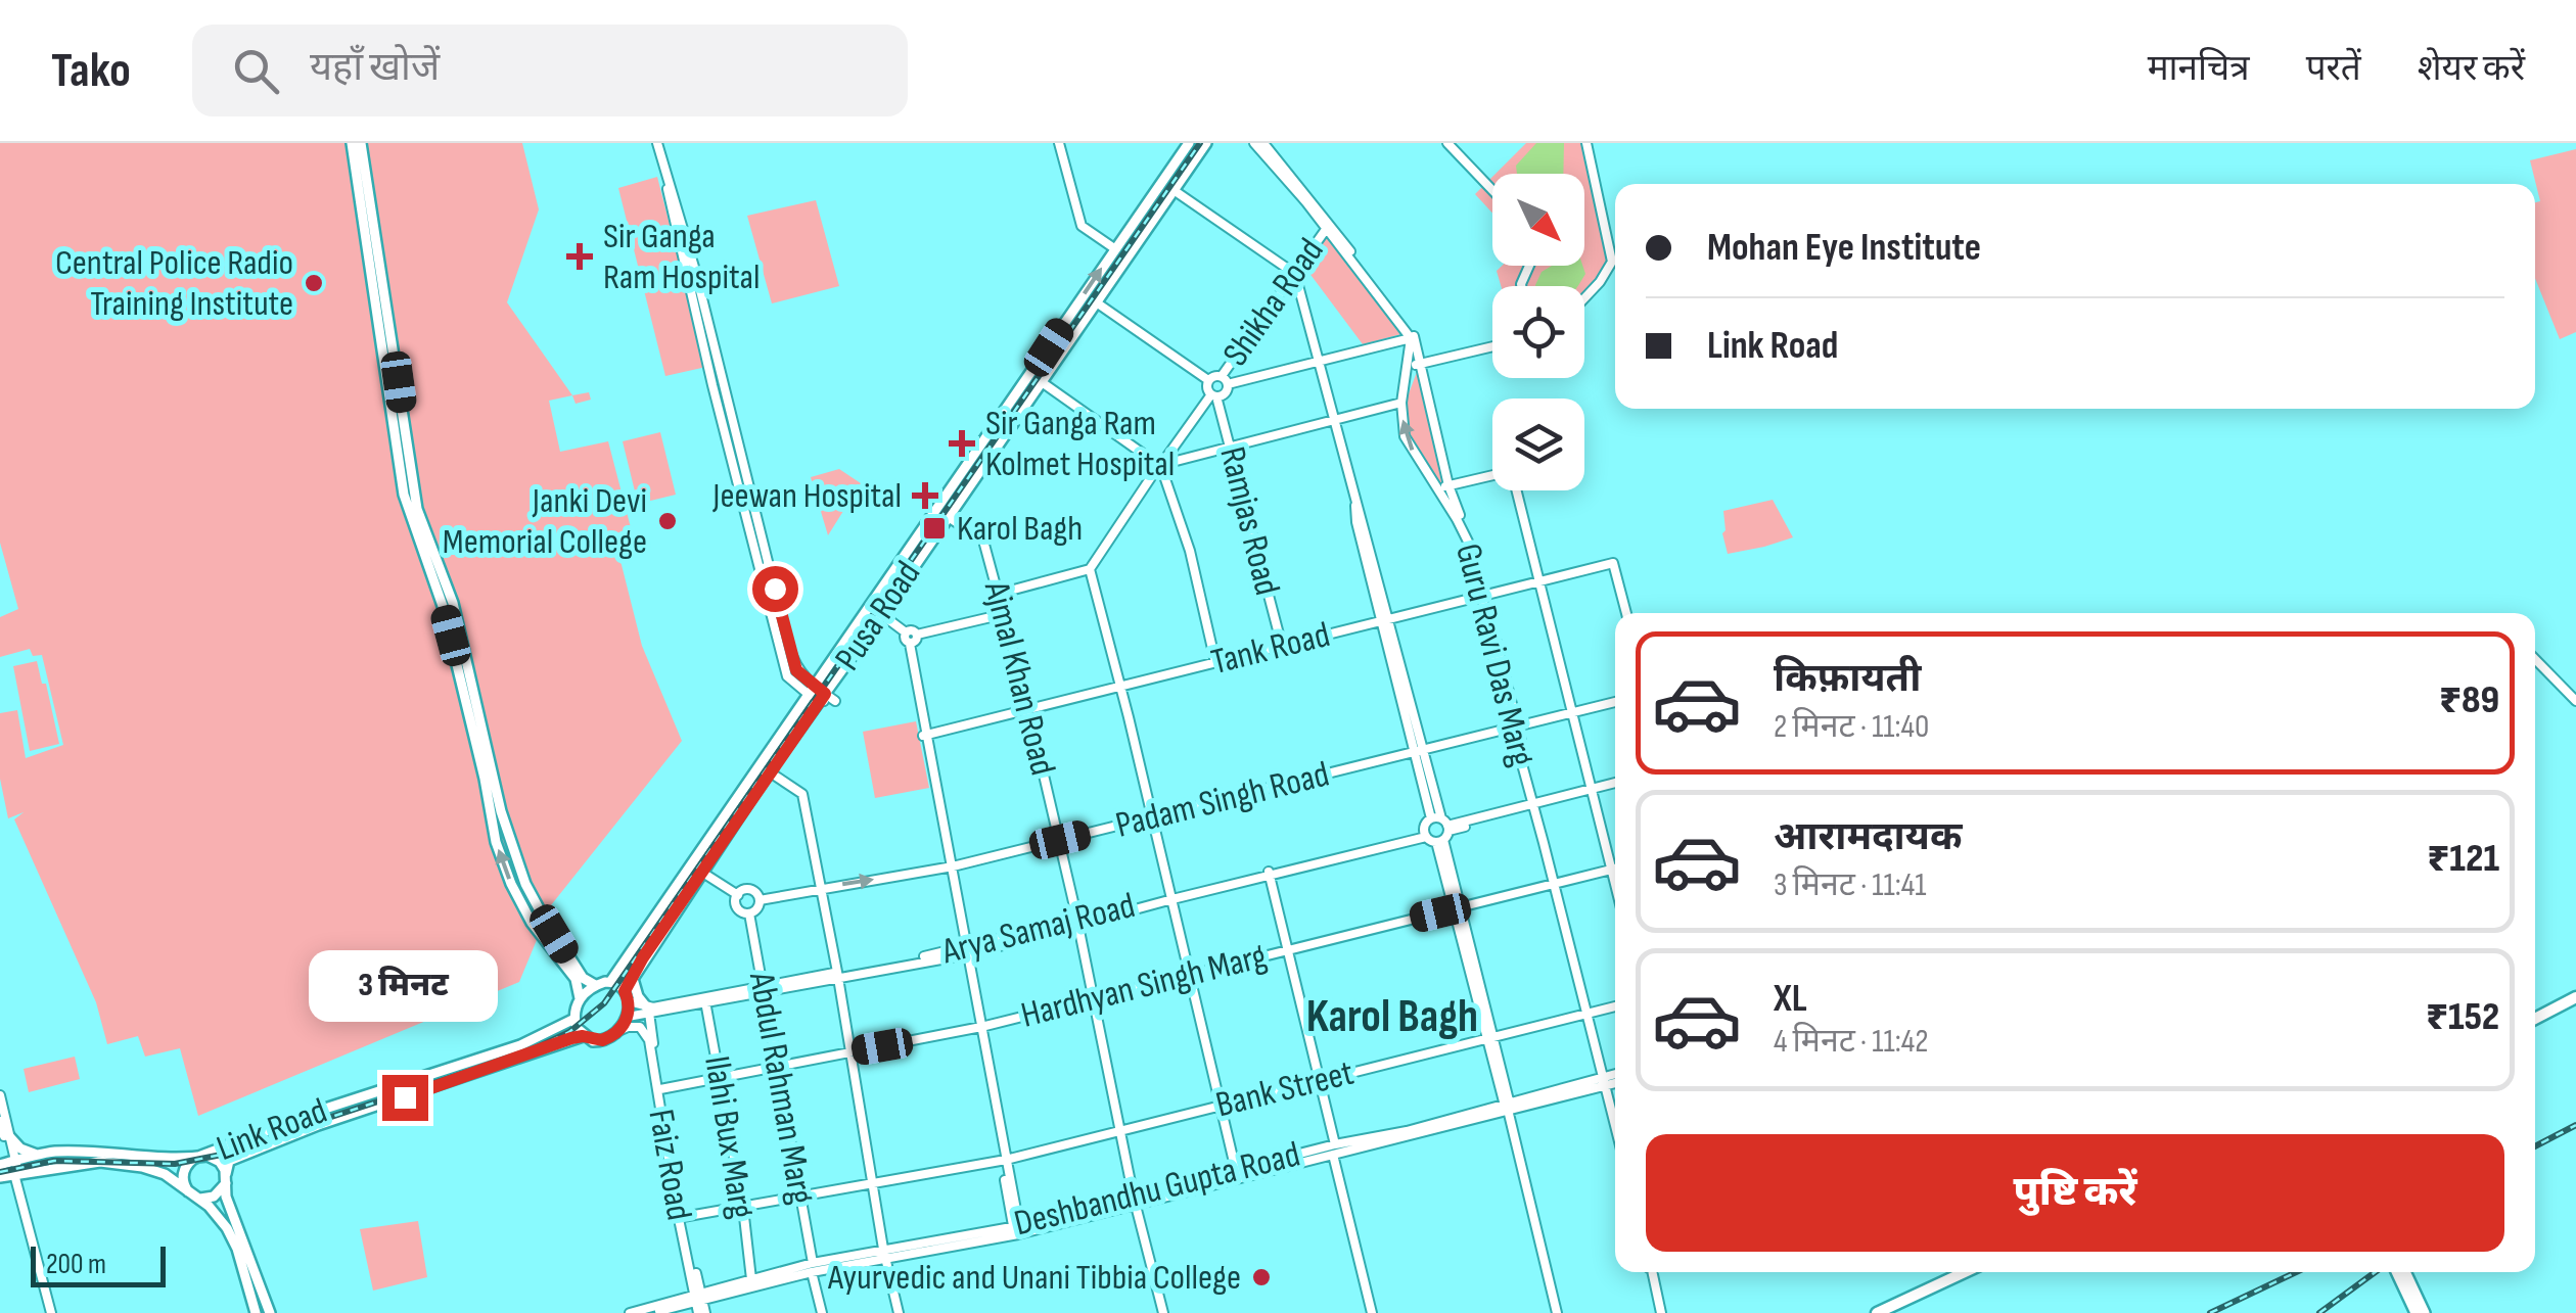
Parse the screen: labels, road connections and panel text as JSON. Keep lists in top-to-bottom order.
{
  "streets": {
    "main road": ["Pusa Road", "Link Road"],
    "street": [
      "Shikha Road",
      "Ramjas Road",
      "Tank Road",
      "Guru Ravi Das Marg",
      "Ajmal Khan Road",
      "Padam Singh Road",
      "Arya Samaj Road",
      "Hardhyan Singh Marg",
      "Abdul Rahman Marg",
      "Bank Street",
      "Ilahi Bux Marg",
      "Faiz Road",
      "Deshbandhu Gupta Road"
    ]
  },
  "crossings": [
    ["Shikha Road", "Ramjas Road"],
    ["Ramjas Road", "Tank Road"],
    ["Pusa Road", "Ajmal Khan Road"],
    ["Pusa Road", "Link Road"],
    ["Pusa Road", "Faiz Road"],
    ["Tank Road", "Guru Ravi Das Marg"],
    ["Tank Road", "Ajmal Khan Road"],
    ["Guru Ravi Das Marg", "Padam Singh Road"],
    ["Guru Ravi Das Marg", "Hardhyan Singh Marg"],
    ["Guru Ravi Das Marg", "Bank Street"],
    ["Guru Ravi Das Marg", "Deshbandhu Gupta Road"],
    ["Ajmal Khan Road", "Padam Singh Road"],
    ["Ajmal Khan Road", "Arya Samaj Road"],
    ["Ajmal Khan Road", "Hardhyan Singh Marg"],
    ["Ajmal Khan Road", "Bank Street"],
    ["Ajmal Khan Road", "Deshbandhu Gupta Road"],
    ["Padam Singh Road", "Abdul Rahman Marg"],
    ["Arya Samaj Road", "Abdul Rahman Marg"],
    ["Arya Samaj Road", "Ilahi Bux Marg"],
    ["Hardhyan Singh Marg", "Abdul Rahman Marg"],
    ["Hardhyan Singh Marg", "Ilahi Bux Marg"],
    ["Abdul Rahman Marg", "Bank Street"],
    ["Abdul Rahman Marg", "Deshbandhu Gupta Road"],
    ["Bank Street", "Ilahi Bux Marg"],
    ["Link Road", "Faiz Road"],
    ["Ilahi Bux Marg", "Deshbandhu Gupta Road"],
    ["Faiz Road", "Deshbandhu Gupta Road"]
  ],
  "districts": ["Karol Bagh"],
  "places": {
    "health": ["Sir Ganga Ram Hospital", "Sir Ganga Ram Kolmet Hospital", "Jeewan Hospital"],
    "other": ["Central Police Radio Training Institute", "Janki Devi Memorial College", "Ayurvedic and Unani Tibbia College"],
    "transit": ["Karol Bagh"]
  },
  "scale_bar": "200 m",
  "north": "bottom right",
  "page": {
    "header": "Tako",
    "search": "यहाँ खोजें",
    "nav": ["मानचित्र", "परतें", "शेयर करें"],
    "banner": ["Mohan Eye Institute", "Link Road"],
    "list": [
      {
        "name": "किफ़ायती",
        "note": "2 मिनट · 11:40",
        "value": "₹89"
      },
      {
        "name": "आरामदायक",
        "note": "3 मिनट · 11:41",
        "value": "₹121"
      },
      {
        "name": "XL",
        "note": "4 मिनट · 11:42",
        "value": "₹152"
      }
    ],
    "bubble": "3 मिनट",
    "buttons": "पुष्टि करें",
    "scale": "200 m"
  }
}
